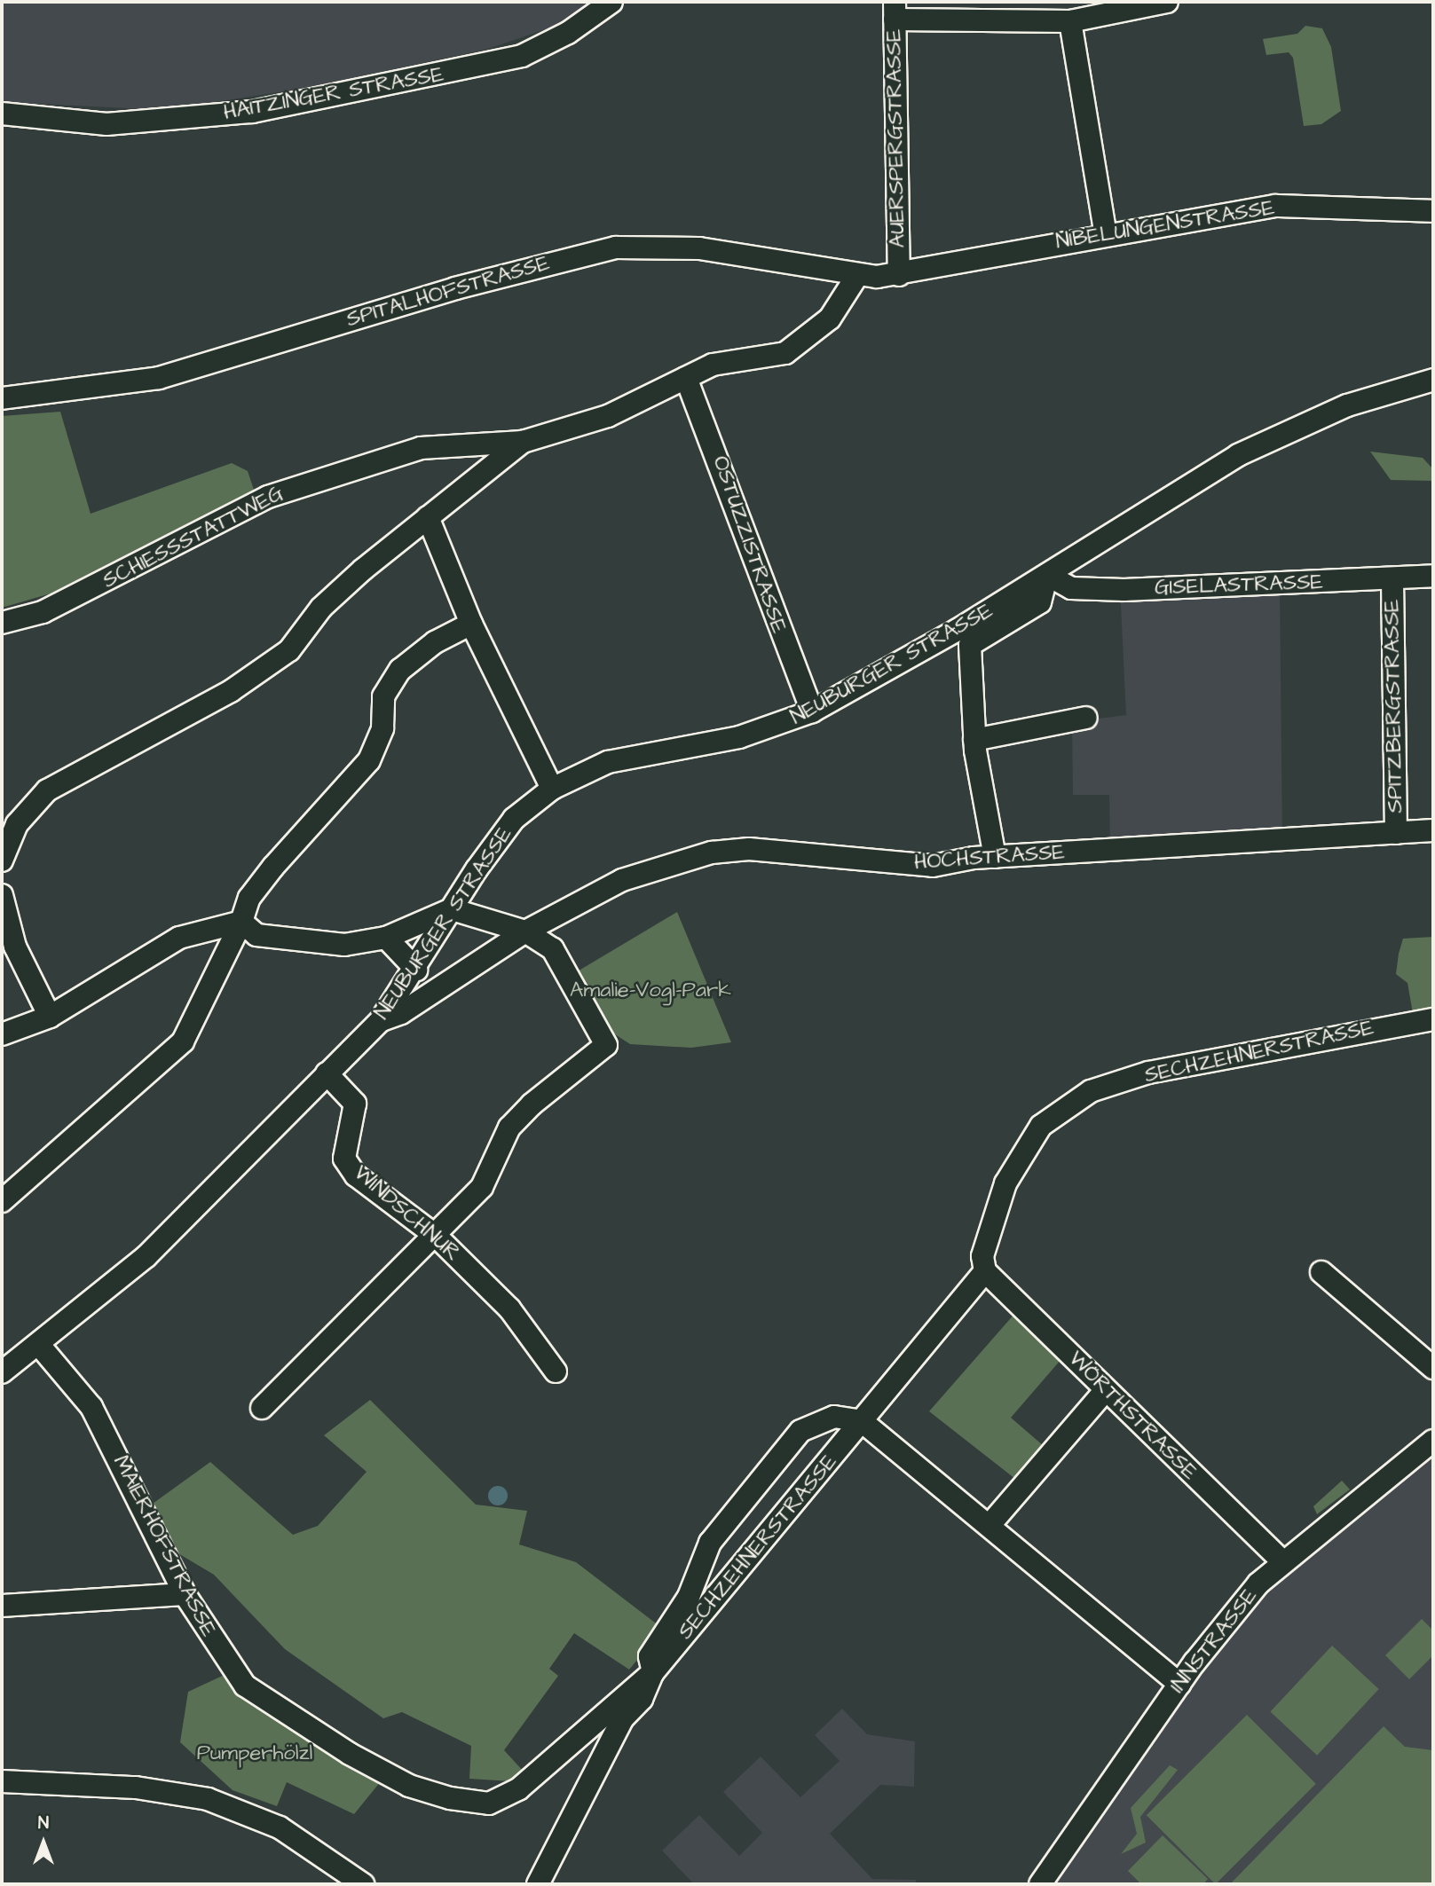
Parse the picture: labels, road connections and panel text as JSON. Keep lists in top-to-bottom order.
{
  "streets": {
    "street": [
      "HAITZINGER STRASSE",
      "AUERSPERGSTRASSE",
      "NIBELUNGENSTRASSE",
      "SPITALHOFSTRASSE",
      "SCHIESSSTATTWEG",
      "OSTUZZISTRASSE",
      "GISELASTRASSE",
      "NEUBURGER STRASSE",
      "SPITZBERGSTRASSE",
      "HOCHSTRASSE",
      "SECHZEHNERSTRASSE",
      "WINDSCHNUR",
      "WÖRTHSTRASSE",
      "MAIERHOFSTRASSE",
      "INNSTRASSE"
    ]
  },
  "crossings": [
    ["AUERSPERGSTRASSE", "NIBELUNGENSTRASSE"],
    ["AUERSPERGSTRASSE", "SPITALHOFSTRASSE"],
    ["NIBELUNGENSTRASSE", "SPITALHOFSTRASSE"],
    ["SPITALHOFSTRASSE", "SCHIESSSTATTWEG"],
    ["SCHIESSSTATTWEG", "OSTUZZISTRASSE"],
    ["OSTUZZISTRASSE", "NEUBURGER STRASSE"],
    ["GISELASTRASSE", "NEUBURGER STRASSE"],
    ["GISELASTRASSE", "SPITZBERGSTRASSE"],
    ["NEUBURGER STRASSE", "HOCHSTRASSE"],
    ["NEUBURGER STRASSE", "WINDSCHNUR"],
    ["NEUBURGER STRASSE", "MAIERHOFSTRASSE"],
    ["SPITZBERGSTRASSE", "HOCHSTRASSE"],
    ["SECHZEHNERSTRASSE", "WÖRTHSTRASSE"],
    ["SECHZEHNERSTRASSE", "MAIERHOFSTRASSE"],
    ["WÖRTHSTRASSE", "INNSTRASSE"]
  ],
  "parks": ["Amalie-Vogl-Park", "Pumperhölzl"],
  "north": "top"
}
